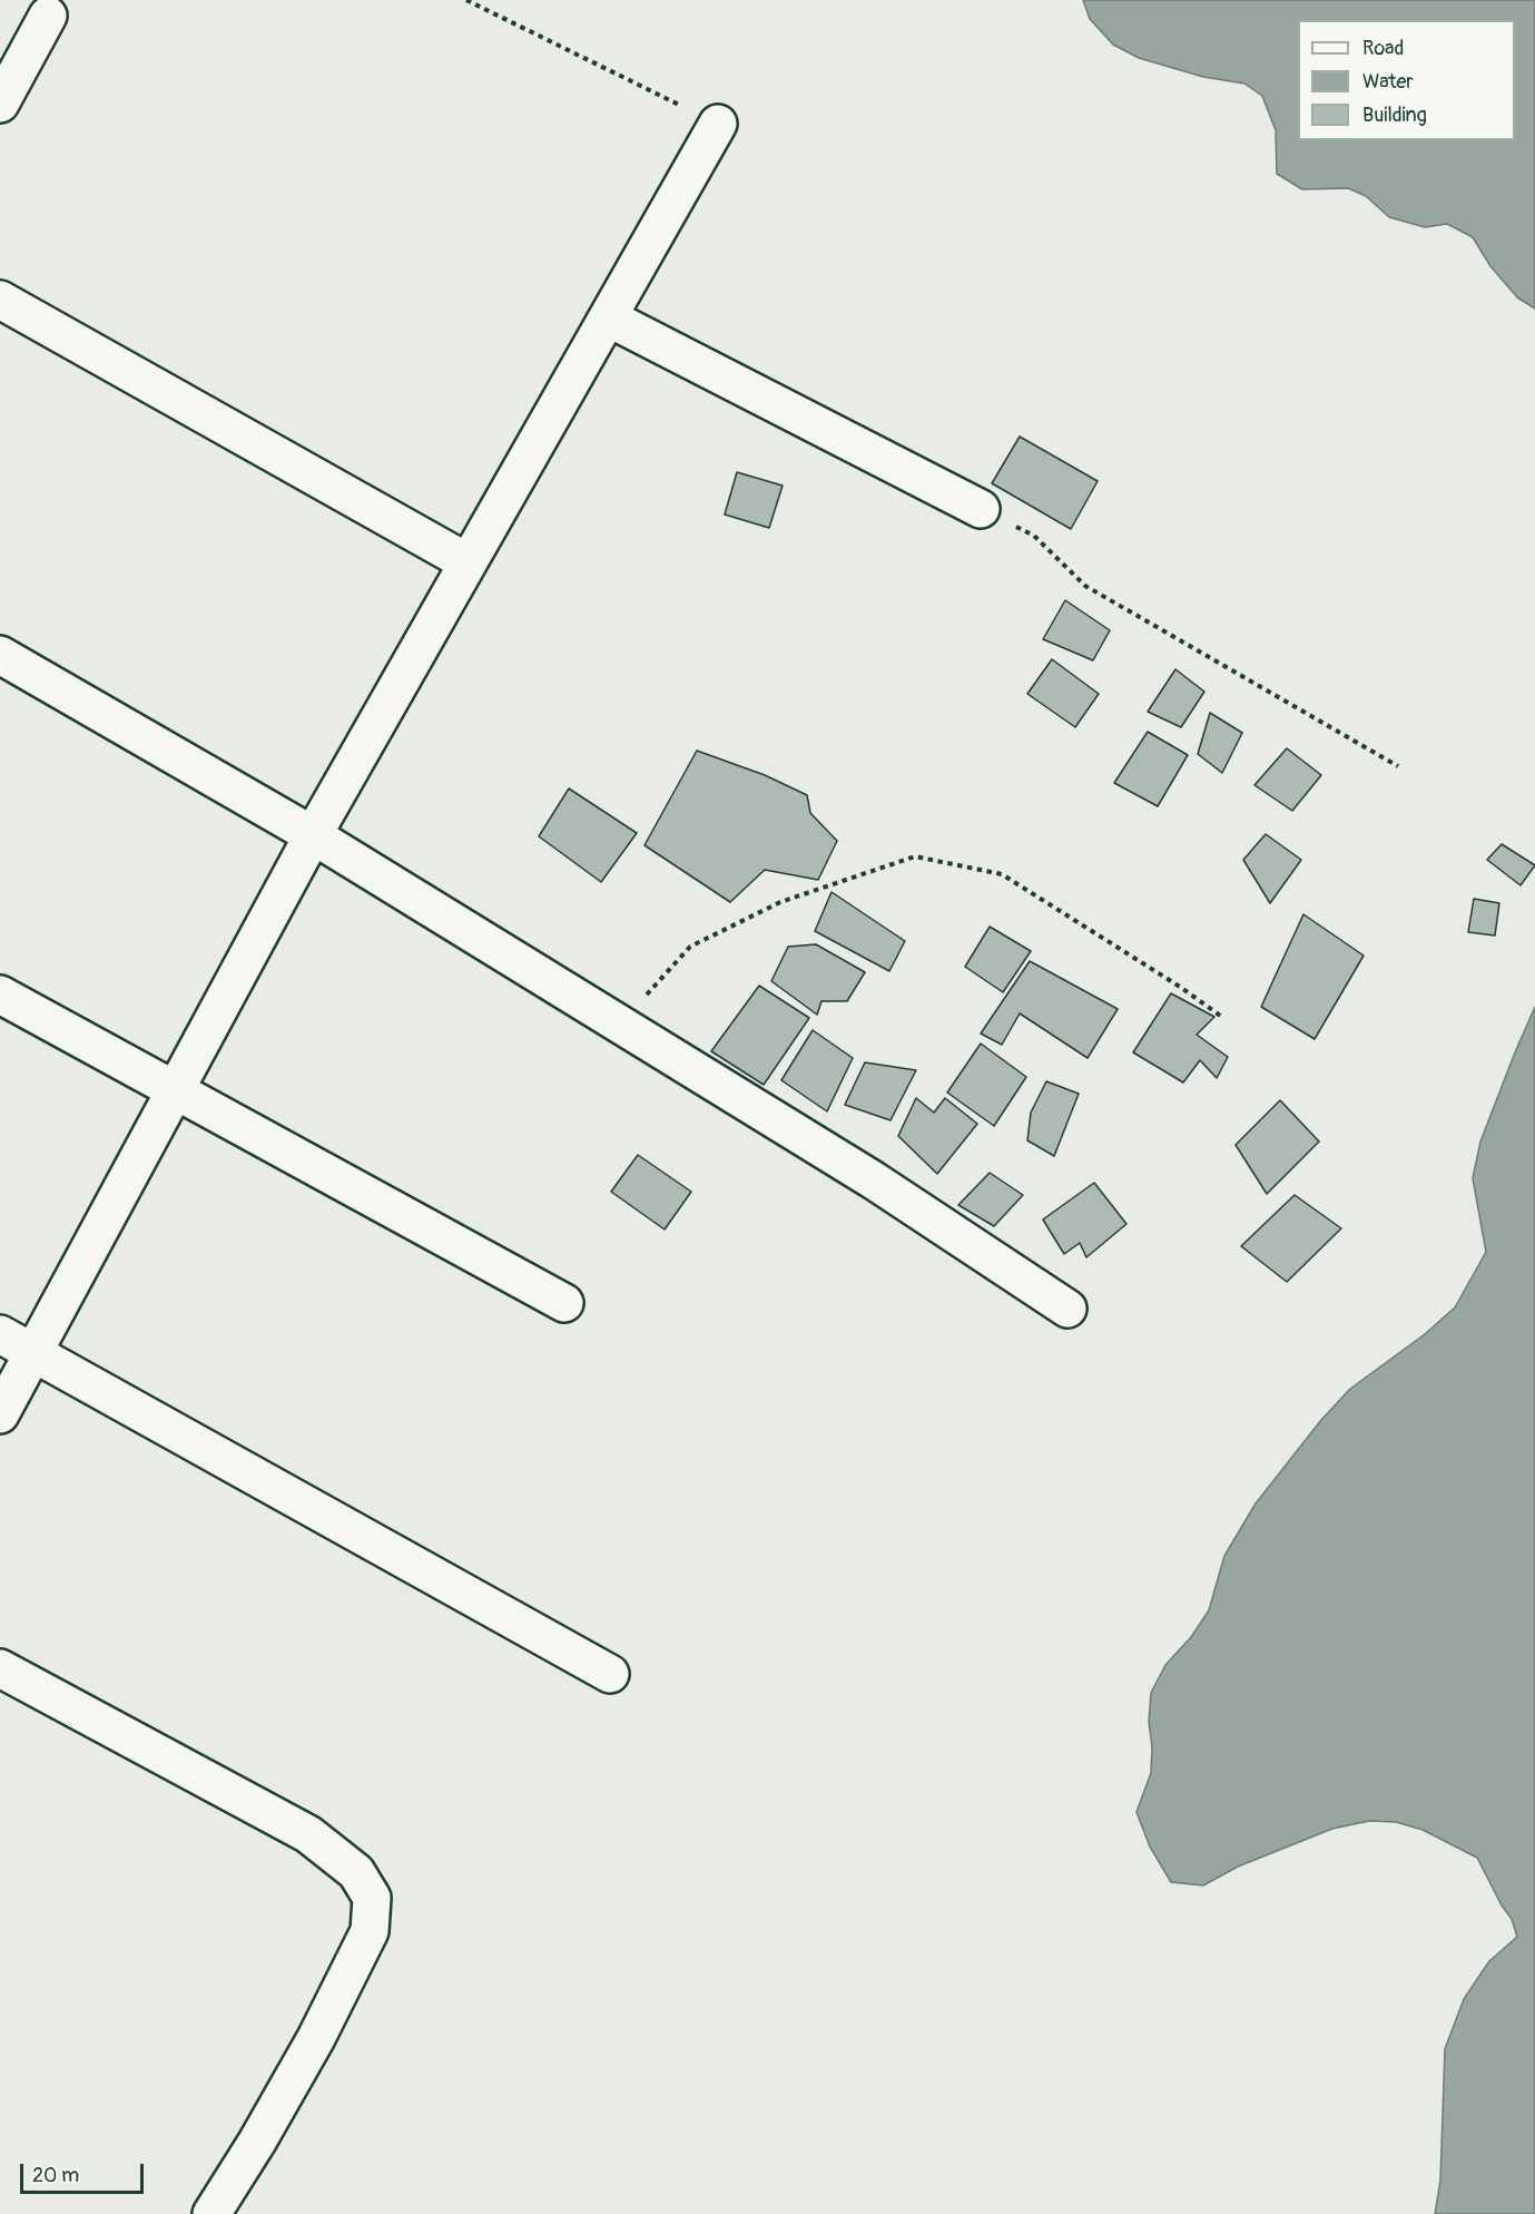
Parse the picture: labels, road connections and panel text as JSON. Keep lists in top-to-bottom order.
{
  "legend": ["Road", "Water", "Building"],
  "scale_bar": "20 m"
}
